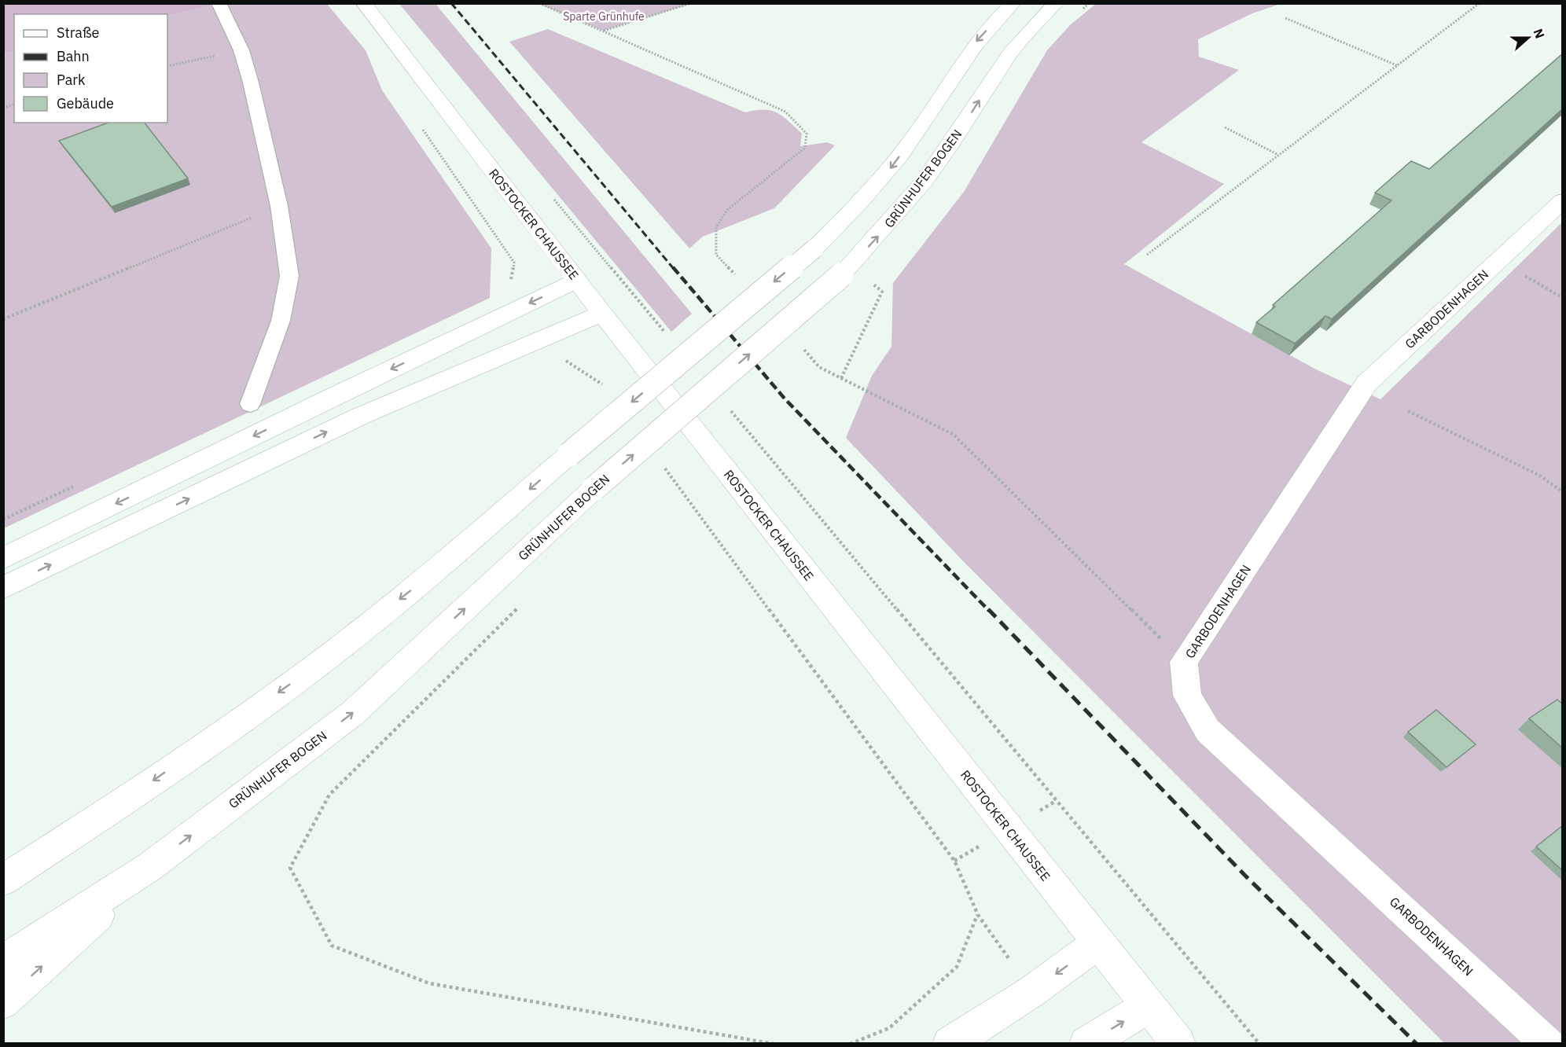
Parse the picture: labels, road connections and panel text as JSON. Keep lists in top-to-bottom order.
{
  "streets": {
    "main road": ["GRÜNHUFER BOGEN", "ROSTOCKER CHAUSSEE", "GARBODENHAGEN"]
  },
  "parks": ["Sparte Grünhufe"],
  "legend": [
    "Straße",
    "Bahn",
    "Park",
    "Gebäude"
  ],
  "north": "right"
}
